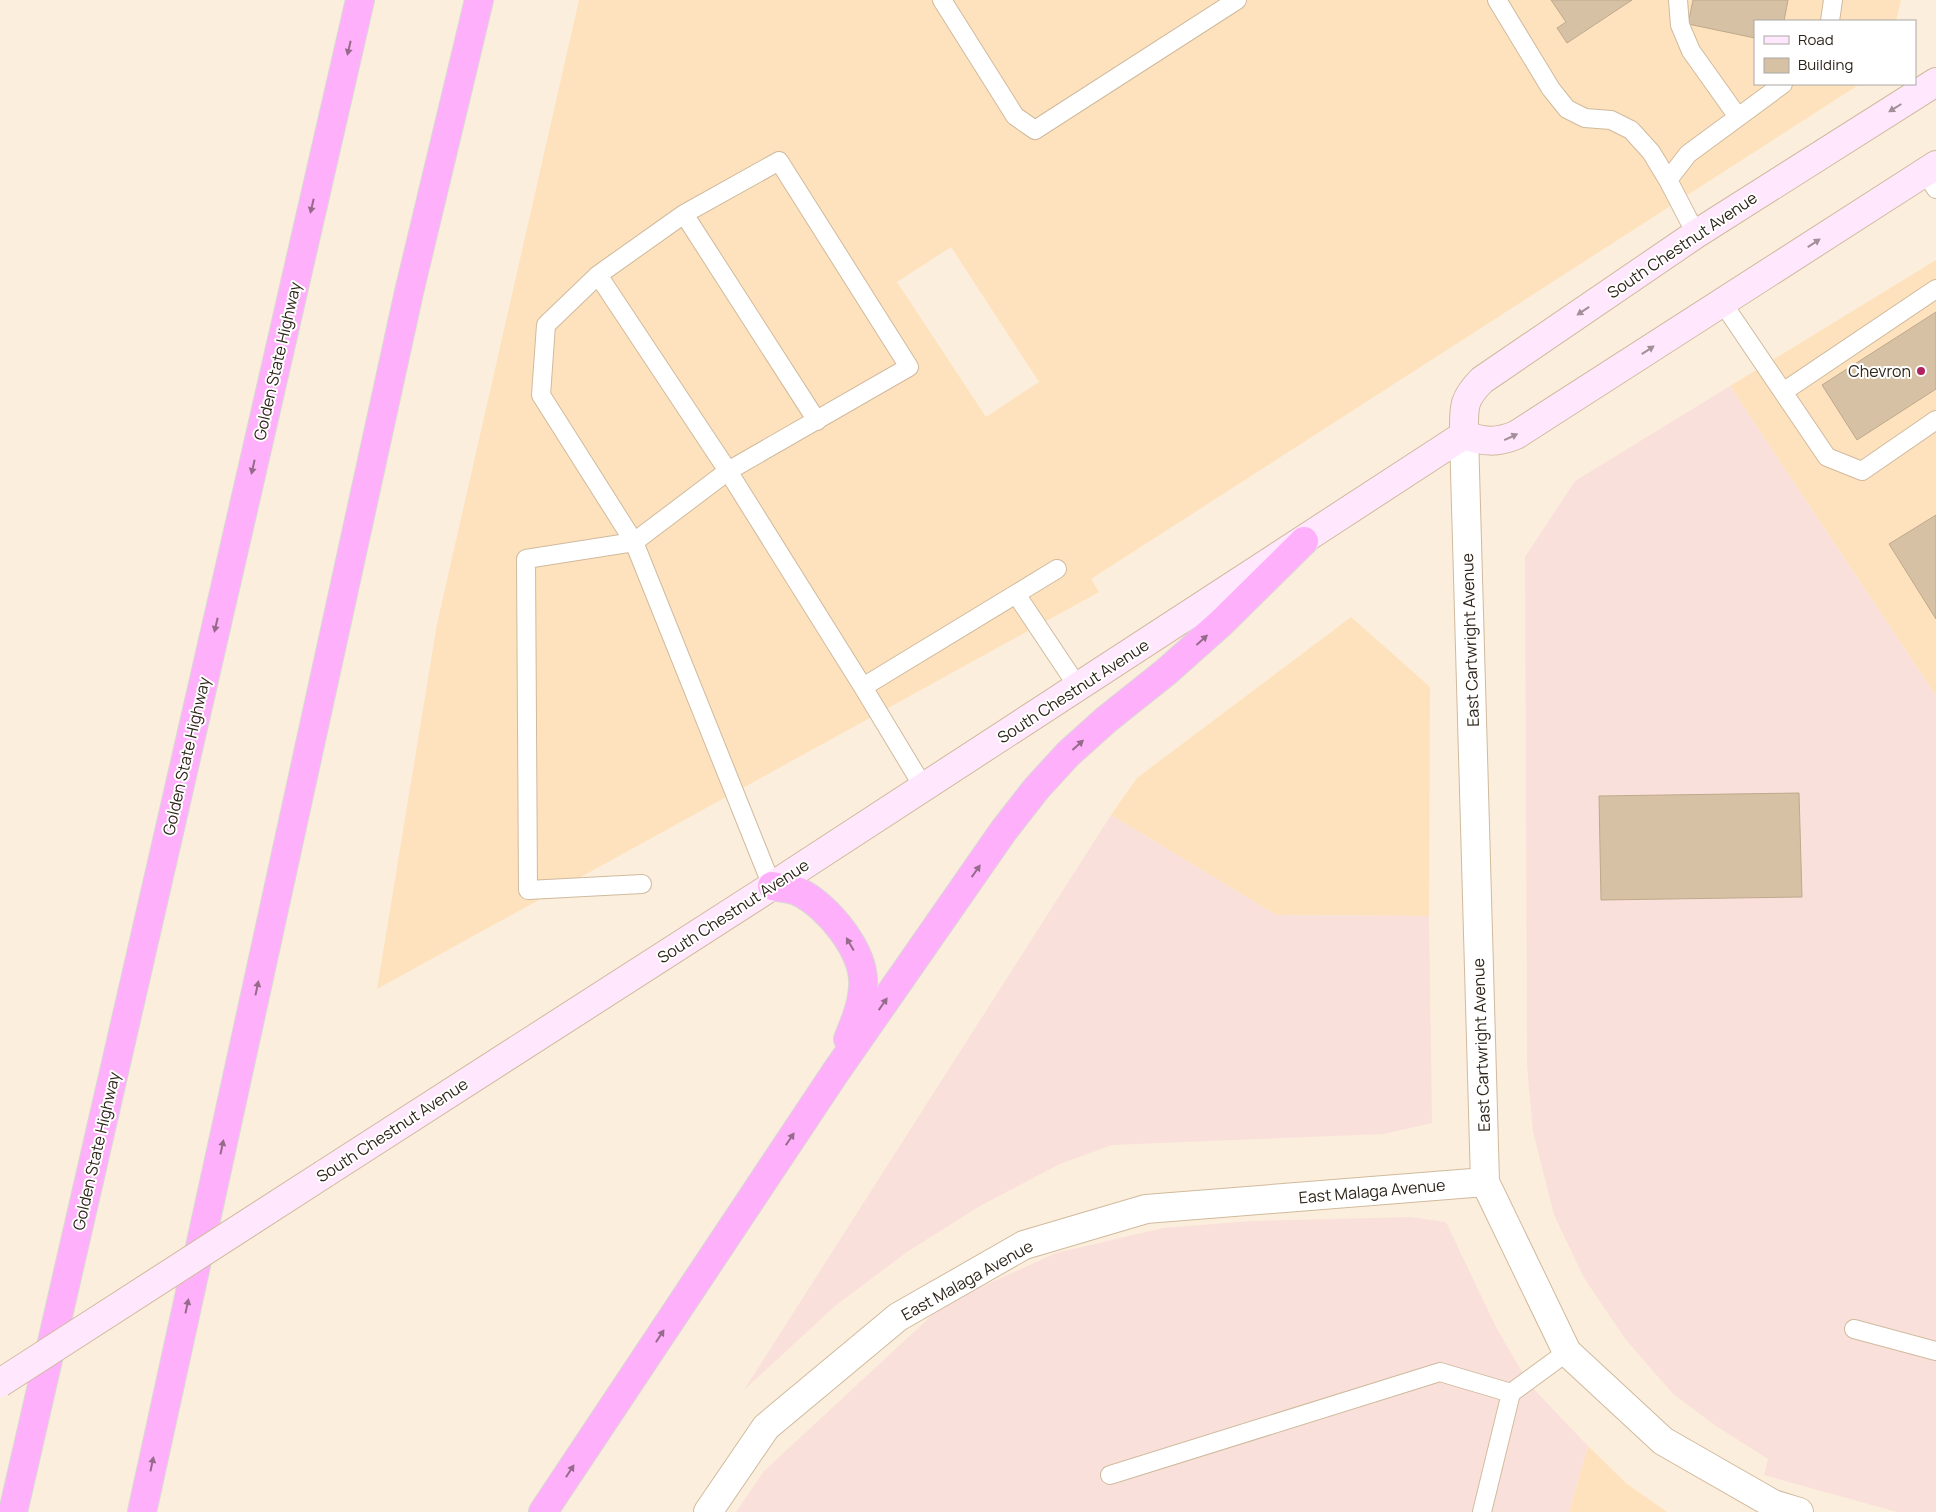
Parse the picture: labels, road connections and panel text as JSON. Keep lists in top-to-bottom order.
{
  "streets": {
    "highway": ["Golden State Highway"],
    "main road": ["South Chestnut Avenue"],
    "street": ["East Cartwright Avenue", "East Malaga Avenue"]
  },
  "crossings": [
    ["South Chestnut Avenue", "East Cartwright Avenue"],
    ["East Cartwright Avenue", "East Malaga Avenue"]
  ],
  "places": ["Chevron"],
  "legend": ["Road", "Building"]
}
